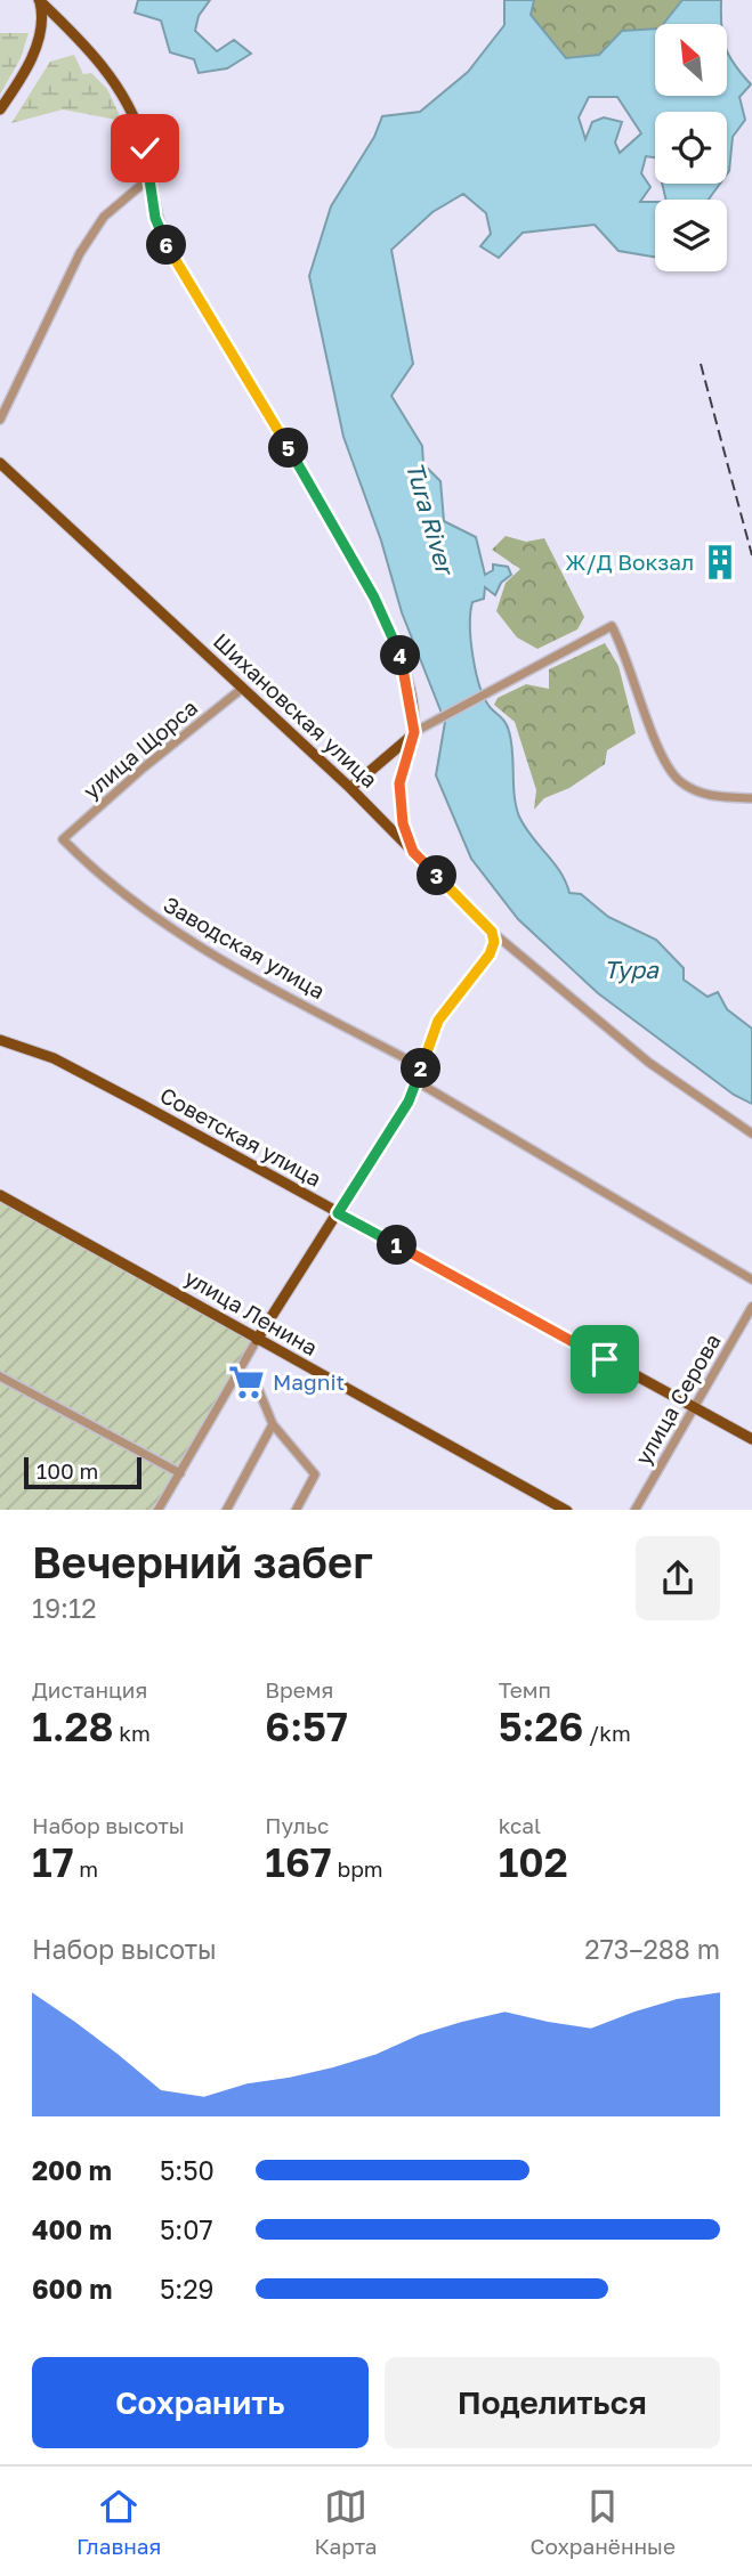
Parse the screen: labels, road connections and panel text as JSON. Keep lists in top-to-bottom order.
{
  "streets": {
    "main road": ["Шихановская улица", "Советская улица", "улица Ленина"],
    "street": ["улица Щорса", "Заводская улица", "улица Серова"]
  },
  "crossings": [
    ["Шихановская улица", "улица Щорса"],
    ["улица Щорса", "Заводская улица"],
    ["Советская улица", "улица Серова"]
  ],
  "water": ["Tura River", "Тура"],
  "places": {
    "building": ["Ж/Д Вокзал"],
    "supermarket": ["Magnit"]
  },
  "scale_bar": "100 m",
  "north": "top left",
  "page": {
    "pins": [
      "6",
      "5",
      "4",
      "3",
      "2",
      "1"
    ],
    "scale": "100 m",
    "heading": ["Вечерний забег", "19:12"],
    "stats": [
      ["Дистанция", "1.28 km"],
      ["Время", "6:57"],
      ["Темп", "5:26 /km"],
      ["Набор высоты", "17 m"],
      ["Пульс", "167 bpm"],
      ["kcal", "102"]
    ],
    "chart": ["Набор высоты", "273–288 m"],
    "list": [
      {
        "name": "200 m",
        "note": "5:50"
      },
      {
        "name": "400 m",
        "note": "5:07"
      },
      {
        "name": "600 m",
        "note": "5:29"
      }
    ],
    "buttons": ["Сохранить", "Поделиться"],
    "tabs": ["Главная", "Карта", "Сохранённые"]
  }
}
